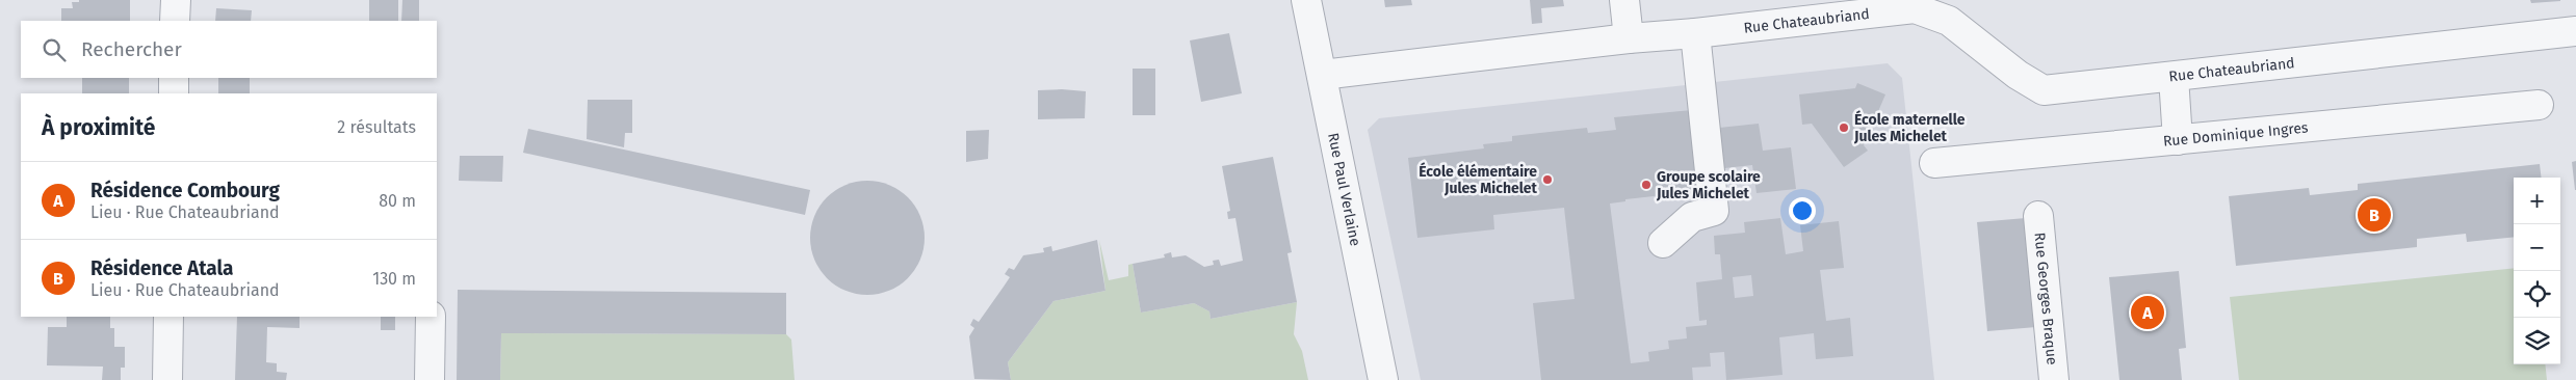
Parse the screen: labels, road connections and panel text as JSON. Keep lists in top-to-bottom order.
{
  "streets": {
    "street": [
      "Rue Chateaubriand",
      "Rue Dominique Ingres",
      "Rue Paul Verlaine",
      "Rue Georges Braque"
    ]
  },
  "crossings": [
    ["Rue Chateaubriand", "Rue Paul Verlaine"]
  ],
  "places": ["École maternelle Jules Michelet", "École élémentaire Jules Michelet", "Groupe scolaire Jules Michelet"],
  "page": {
    "search": "Rechercher",
    "heading": ["À proximité", "2 résultats"],
    "list": [
      {
        "mark": "A",
        "name": "Résidence Combourg",
        "note": "Lieu · Rue Chateaubriand",
        "value": "80 m"
      },
      {
        "mark": "B",
        "name": "Résidence Atala",
        "note": "Lieu · Rue Chateaubriand",
        "value": "130 m"
      }
    ],
    "map_buttons": ["+", "−"],
    "pins": ["B", "A"]
  }
}
